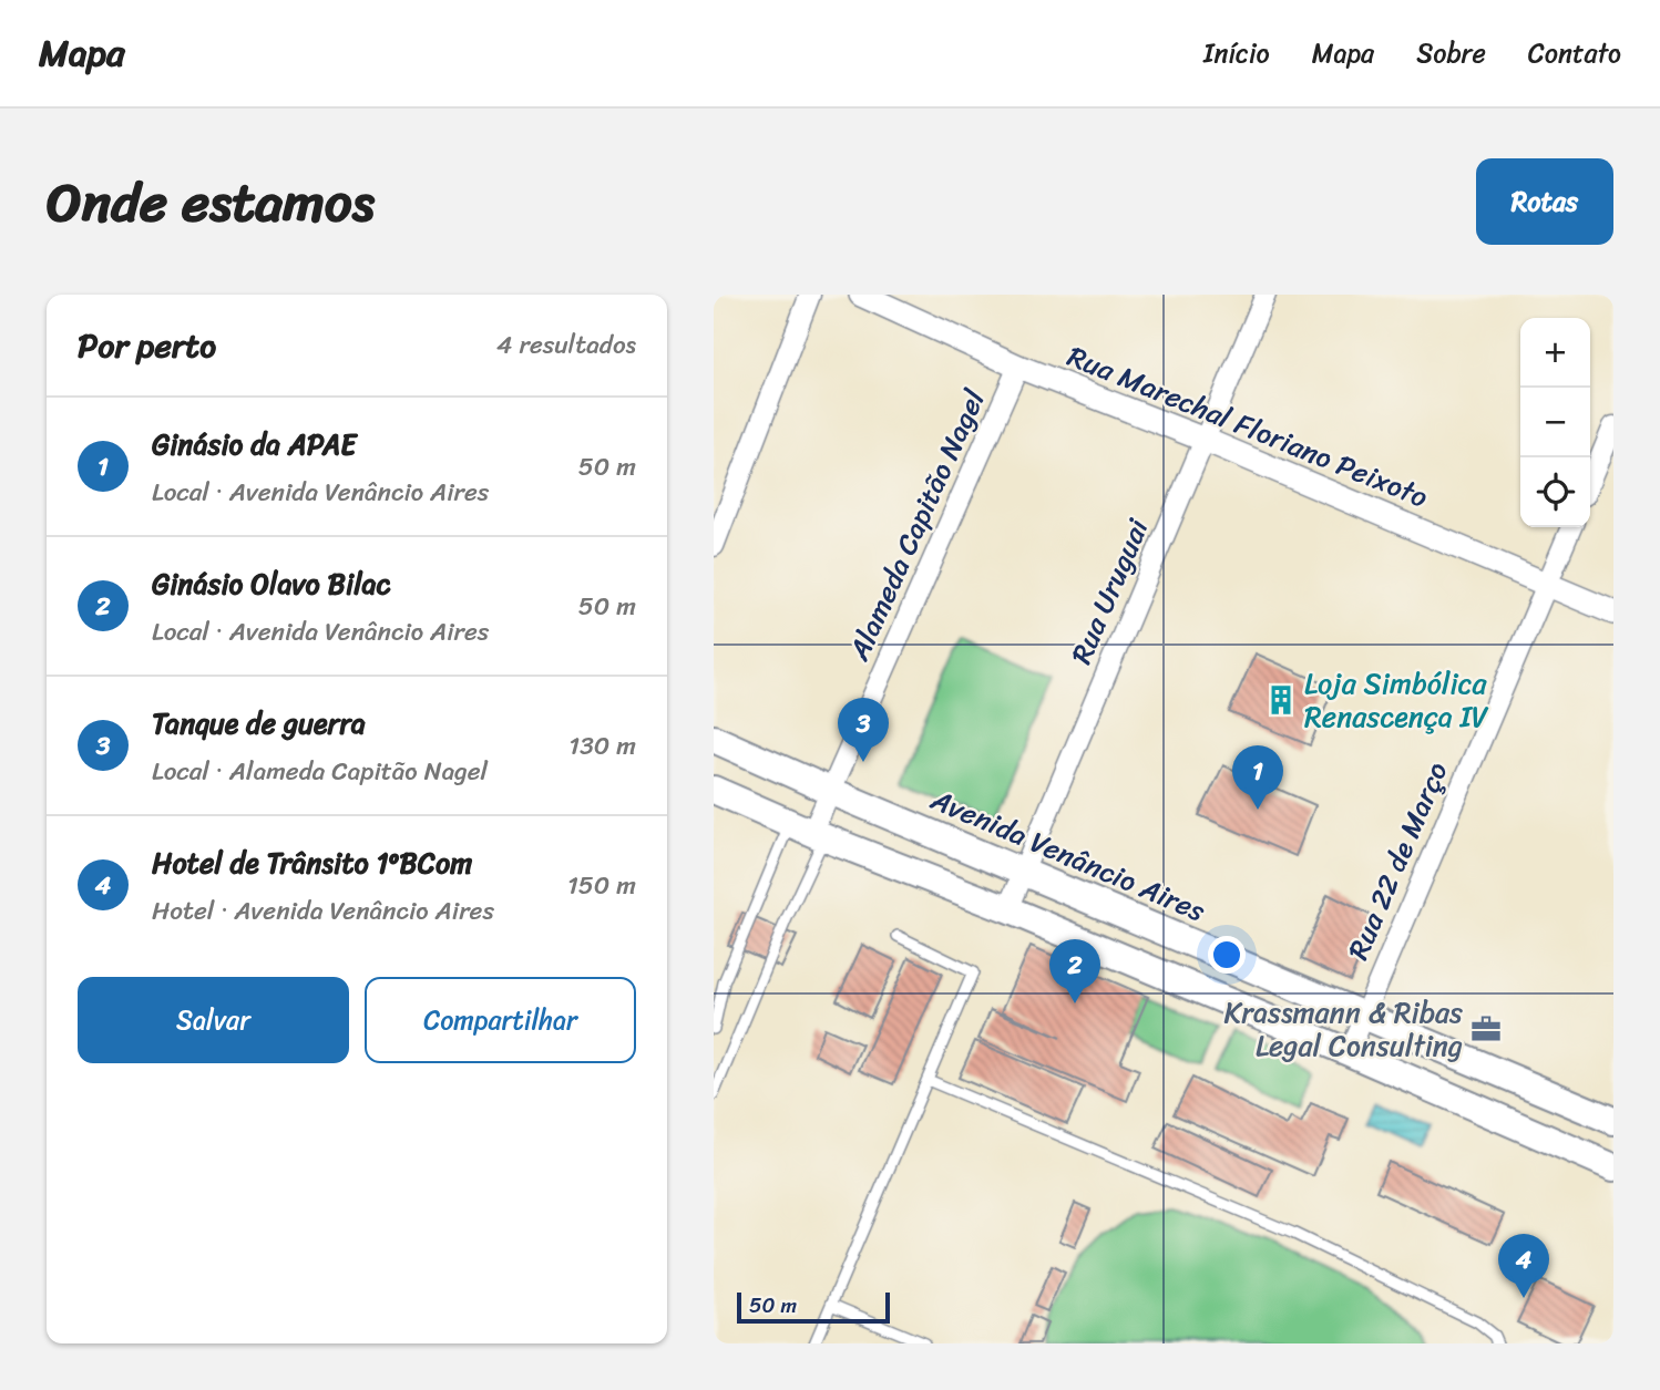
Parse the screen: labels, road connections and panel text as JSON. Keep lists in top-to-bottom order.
{
  "streets": {
    "main road": ["Avenida Venâncio Aires"],
    "street": [
      "Rua Marechal Floriano Peixoto",
      "Alameda Capitão Nagel",
      "Rua Uruguai",
      "Rua 22 de Março"
    ]
  },
  "crossings": [
    ["Rua Marechal Floriano Peixoto", "Alameda Capitão Nagel"],
    ["Rua Marechal Floriano Peixoto", "Rua Uruguai"],
    ["Rua Marechal Floriano Peixoto", "Rua 22 de Março"],
    ["Alameda Capitão Nagel", "Avenida Venâncio Aires"],
    ["Rua Uruguai", "Avenida Venâncio Aires"],
    ["Avenida Venâncio Aires", "Rua 22 de Março"]
  ],
  "places": {
    "building": ["Loja Simbólica Renascença IV"],
    "office": ["Krassmann & Ribas Legal Consulting"]
  },
  "scale_bar": "50 m",
  "page": {
    "header": "Mapa",
    "nav": [
      "Início",
      "Mapa",
      "Sobre",
      "Contato"
    ],
    "title": "Onde estamos",
    "buttons": [
      "Rotas",
      ["Salvar", "Compartilhar"]
    ],
    "heading": ["Por perto", "4 resultados"],
    "map_buttons": ["+", "−"],
    "list": [
      {
        "mark": "1",
        "name": "Ginásio da APAE",
        "note": "Local · Avenida Venâncio Aires",
        "value": "50 m"
      },
      {
        "mark": "2",
        "name": "Ginásio Olavo Bilac",
        "note": "Local · Avenida Venâncio Aires",
        "value": "50 m"
      },
      {
        "mark": "3",
        "name": "Tanque de guerra",
        "note": "Local · Alameda Capitão Nagel",
        "value": "130 m"
      },
      {
        "mark": "4",
        "name": "Hotel de Trânsito 1ºBCom",
        "note": "Hotel · Avenida Venâncio Aires",
        "value": "150 m"
      }
    ],
    "pins": [
      "3",
      "1",
      "2",
      "4"
    ],
    "scale": "50 m"
  }
}
